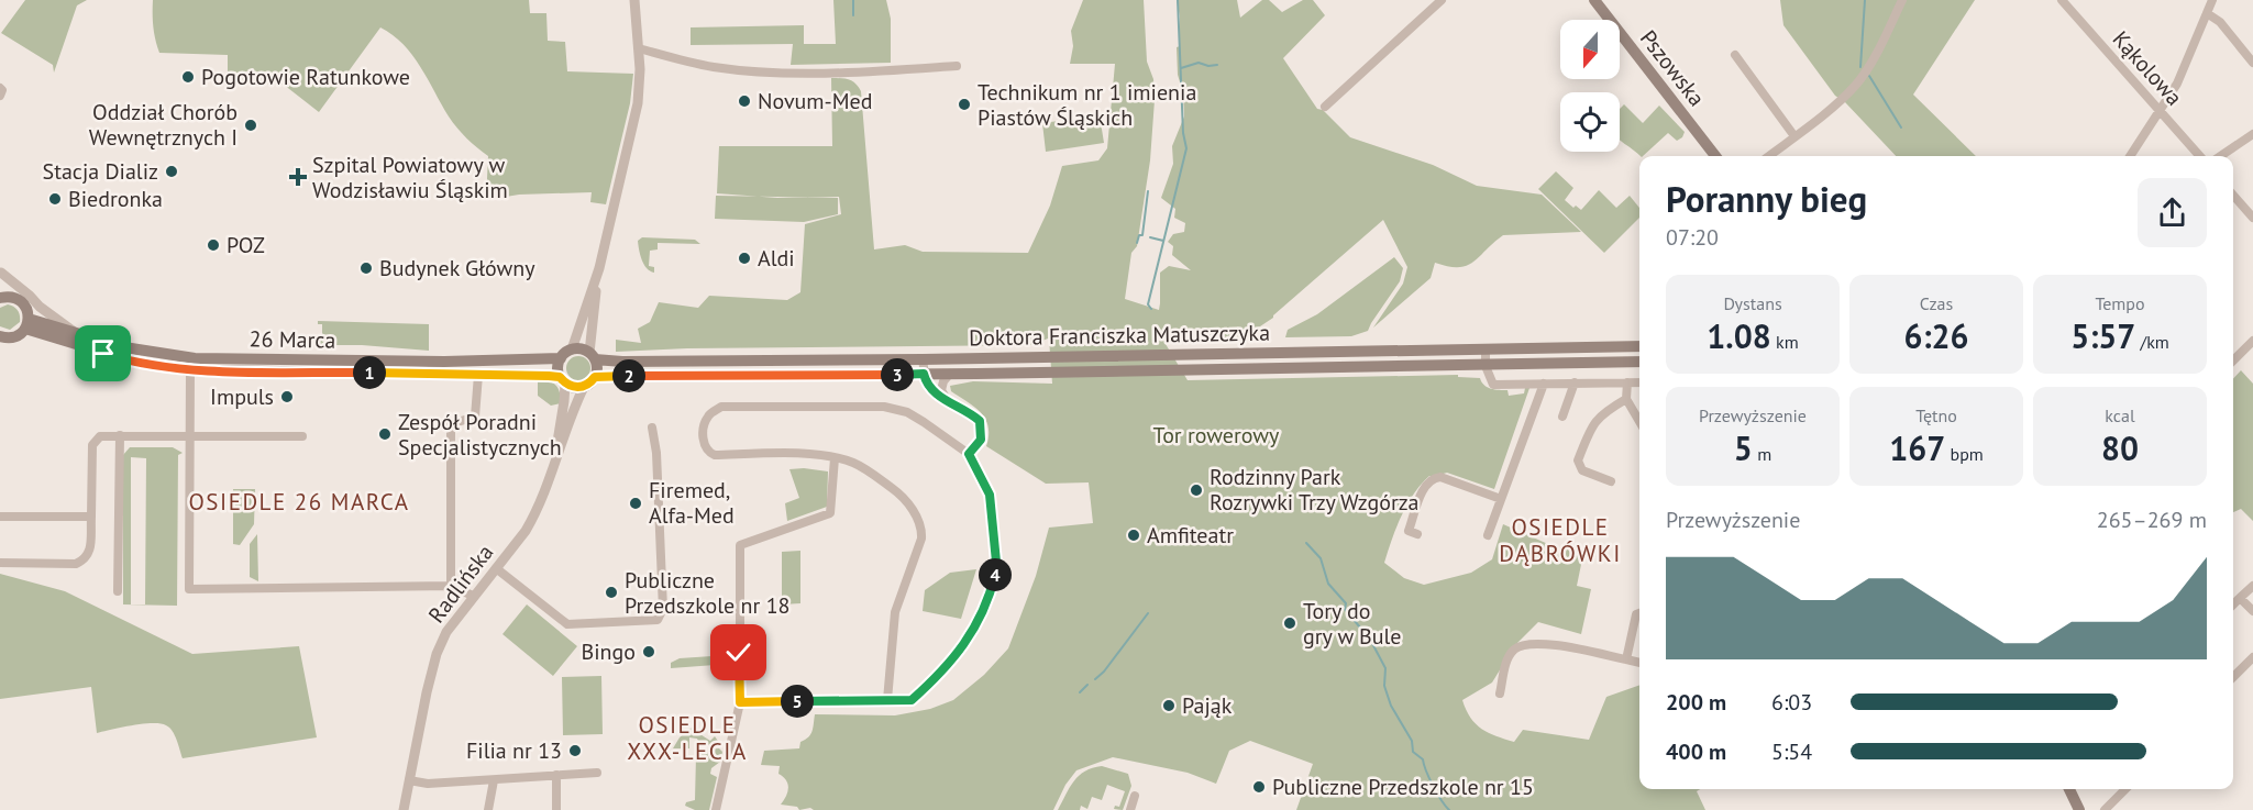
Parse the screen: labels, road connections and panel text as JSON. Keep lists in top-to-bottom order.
{
  "streets": {
    "main road": ["Pszowska", "Doktora Franciszka Matuszczyka", "26 Marca"],
    "street": ["Kąkolowa", "Radlińska"]
  },
  "crossings": [
    ["Doktora Franciszka Matuszczyka", "26 Marca"],
    ["Doktora Franciszka Matuszczyka", "Radlińska"],
    ["26 Marca", "Radlińska"]
  ],
  "districts": ["OSIEDLE 26 MARCA", "OSIEDLE DĄBRÓWKI", "OSIEDLE XXX-LECIA"],
  "parks": ["Tor rowerowy"],
  "places": {
    "other": [
      "Pogotowie Ratunkowe",
      "Novum-Med",
      "Technikum nr 1 imienia Piastów Śląskich",
      "Oddział Chorób Wewnętrznych I",
      "Stacja Dializ",
      "Biedronka",
      "POZ",
      "Aldi",
      "Budynek Główny",
      "Impuls",
      "Zespół Poradni Specjalistycznych",
      "Rodzinny Park Rozrywki Trzy Wzgórza",
      "Firemed, Alfa-Med",
      "Amfiteatr",
      "Publiczne Przedszkole nr 18",
      "Tory do gry w Bule",
      "Bingo",
      "Pająk",
      "Filia nr 13",
      "Publiczne Przedszkole nr 15"
    ],
    "health": ["Szpital Powiatowy w Wodzisławiu Śląskim"]
  },
  "north": "bottom",
  "page": {
    "heading": ["Poranny bieg", "07:20"],
    "stats": [
      ["Dystans", "1.08 km"],
      ["Czas", "6:26"],
      ["Tempo", "5:57 /km"],
      ["Przewyższenie", "5 m"],
      ["Tętno", "167 bpm"],
      ["kcal", "80"]
    ],
    "pins": [
      "1",
      "3",
      "2",
      "4",
      "5"
    ],
    "chart": ["Przewyższenie", "265–269 m"],
    "list": [
      {
        "name": "200 m",
        "note": "6:03"
      },
      {
        "name": "400 m",
        "note": "5:54"
      }
    ]
  }
}
